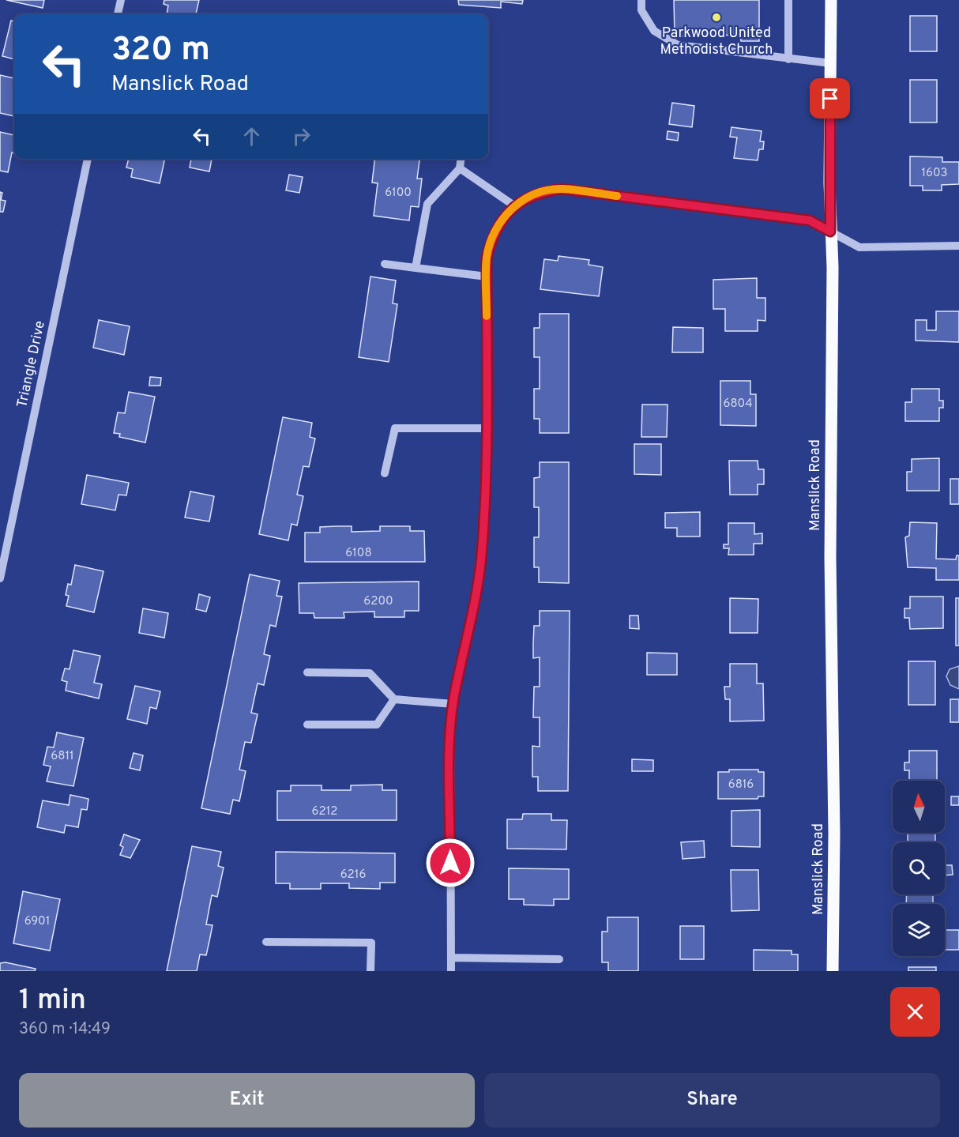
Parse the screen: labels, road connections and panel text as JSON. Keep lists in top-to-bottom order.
{
  "streets": {
    "main road": ["Manslick Road"],
    "street": ["Triangle Drive"]
  },
  "places": ["Parkwood United Methodist Church"],
  "house_numbers": [
    "1603",
    "6100",
    "6804",
    "6108",
    "6200",
    "6811",
    "6816",
    "6212",
    "6216",
    "6901"
  ],
  "north": "top",
  "page": {
    "turn": ["320 m", "Manslick Road"],
    "heading": ["1 min", "360 m · 14:49"],
    "buttons": ["Exit", "Share"]
  }
}
